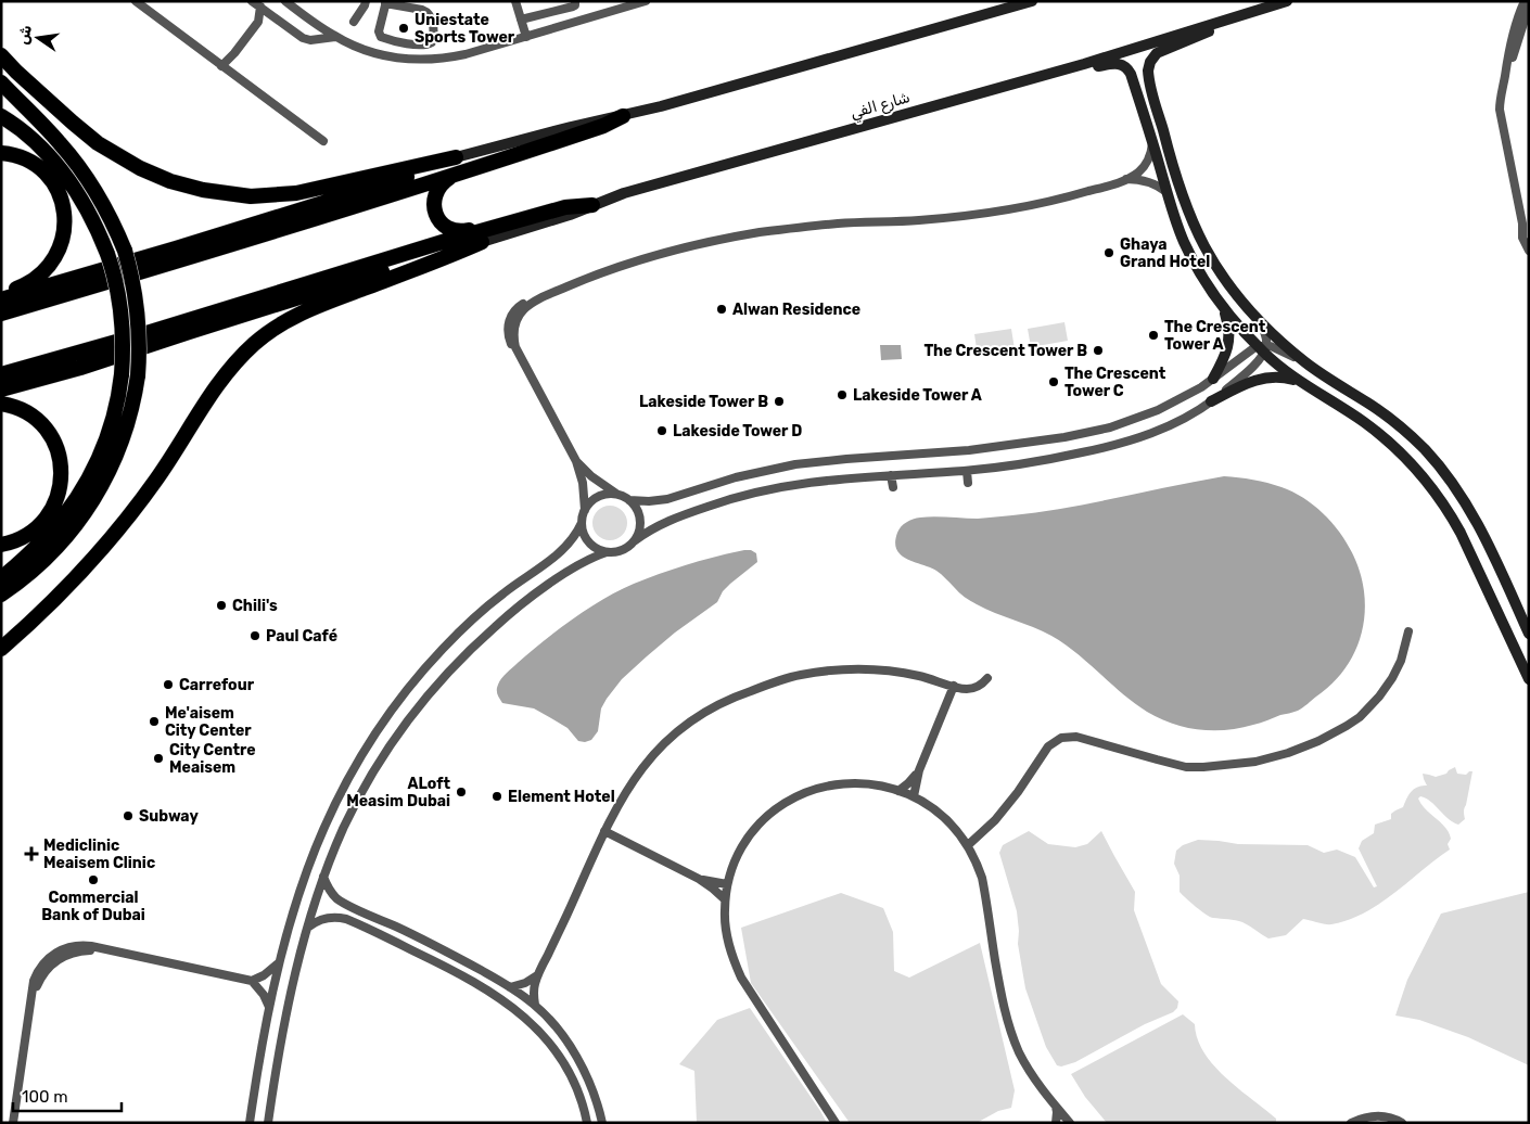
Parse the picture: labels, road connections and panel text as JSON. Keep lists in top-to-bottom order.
{
  "streets": {
    "street": ["شارع الفي"]
  },
  "places": {
    "other": [
      "Uniestate Sports Tower",
      "Ghaya Grand Hotel",
      "Alwan Residence",
      "The Crescent Tower A",
      "The Crescent Tower B",
      "The Crescent Tower C",
      "Lakeside Tower A",
      "Lakeside Tower B",
      "Lakeside Tower D",
      "Chili's",
      "Paul Café",
      "Carrefour",
      "Me'aisem City Center",
      "City Centre Meaisem",
      "ALoft Measim Dubai",
      "Element Hotel",
      "Subway",
      "Commercial Bank of Dubai"
    ],
    "health": ["Mediclinic Meaisem Clinic"]
  },
  "scale_bar": "100 m",
  "north": "left"
}
